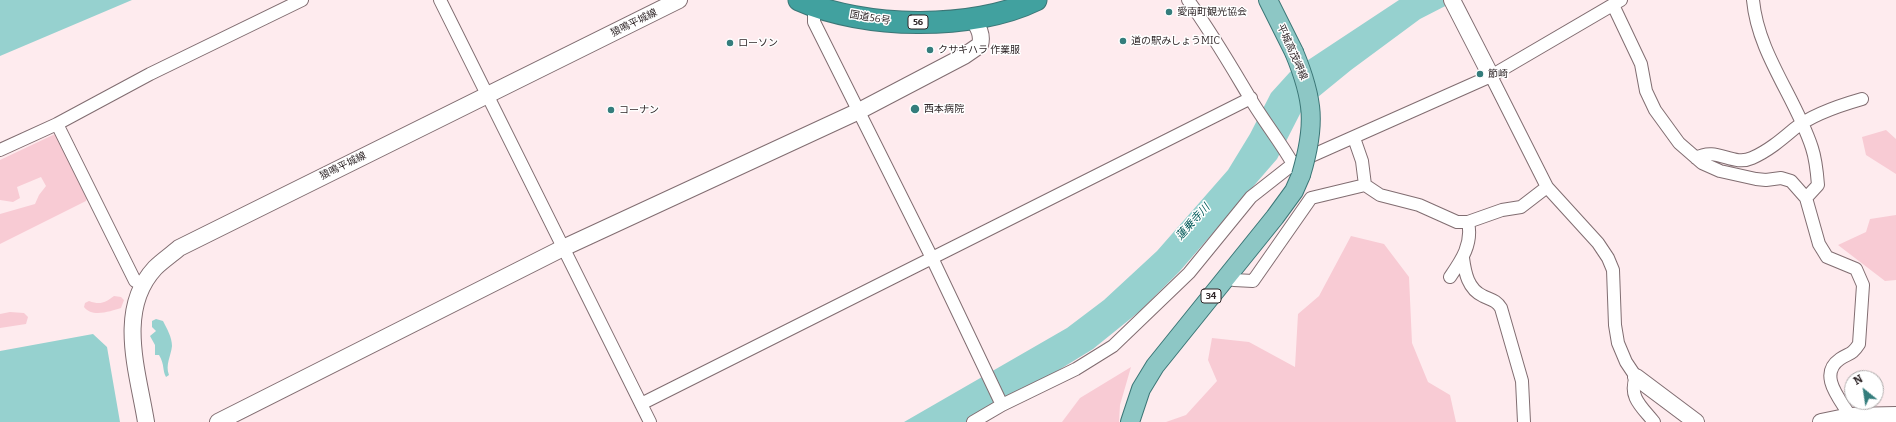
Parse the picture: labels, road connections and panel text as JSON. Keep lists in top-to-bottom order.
{
  "streets": {
    "highway": ["国道56号", "56"],
    "main road": ["平城高茂岬線", "34"],
    "street": ["猿鳴平城線"]
  },
  "crossings": [
    ["平城高茂岬線", "34"]
  ],
  "water": ["蓮乗寺川"],
  "places": [
    "愛南町観光協会",
    "道の駅みしょうMIC",
    "ローソン",
    "クサキハラ 作業服",
    "節崎",
    "西本病院",
    "コーナン"
  ],
  "north": "top left"
}
